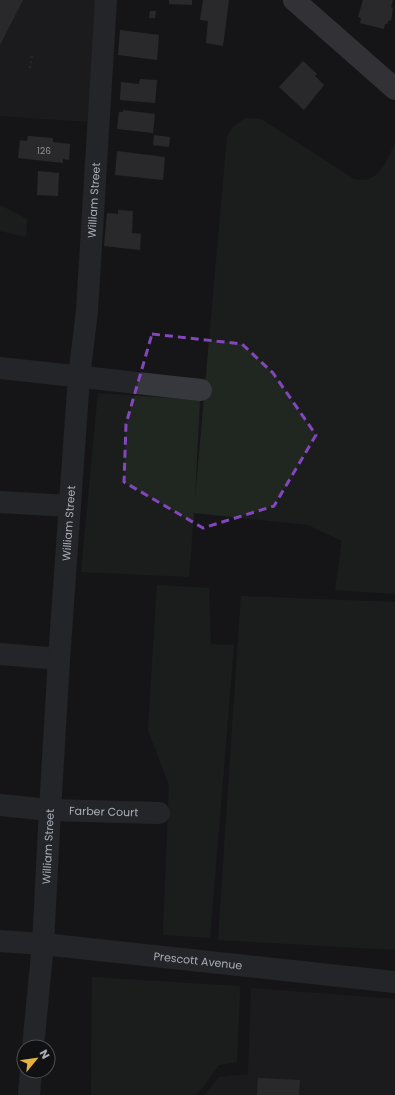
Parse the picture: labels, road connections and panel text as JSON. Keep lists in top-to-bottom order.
{
  "streets": {
    "street": ["William Street", "Farber Court", "Prescott Avenue"]
  },
  "crossings": [
    ["William Street", "Farber Court"],
    ["William Street", "Prescott Avenue"]
  ],
  "house_numbers": ["126"],
  "north": "top right"
}
